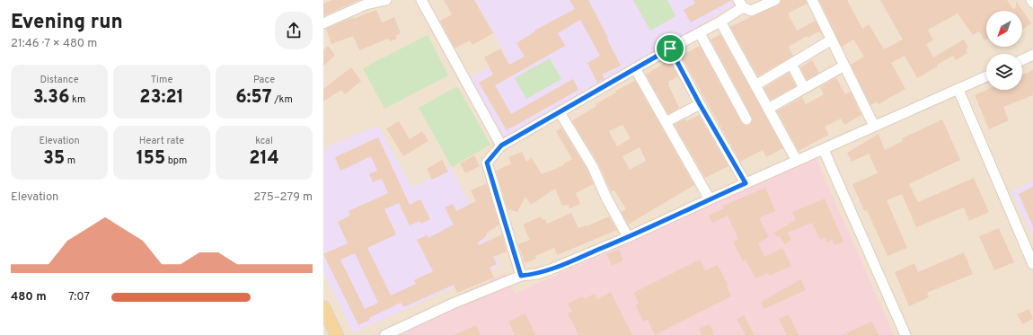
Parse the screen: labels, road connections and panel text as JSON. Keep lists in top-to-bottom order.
{
  "north": "bottom left",
  "page": {
    "heading": ["Evening run", "21:46 · 7 × 480 m"],
    "stats": [
      ["Distance", "3.36 km"],
      ["Time", "23:21"],
      ["Pace", "6:57 /km"],
      ["Elevation", "35 m"],
      ["Heart rate", "155 bpm"],
      ["kcal", "214"]
    ],
    "chart": ["Elevation", "275–279 m"],
    "list": [
      {
        "name": "480 m",
        "note": "7:07"
      }
    ]
  }
}
